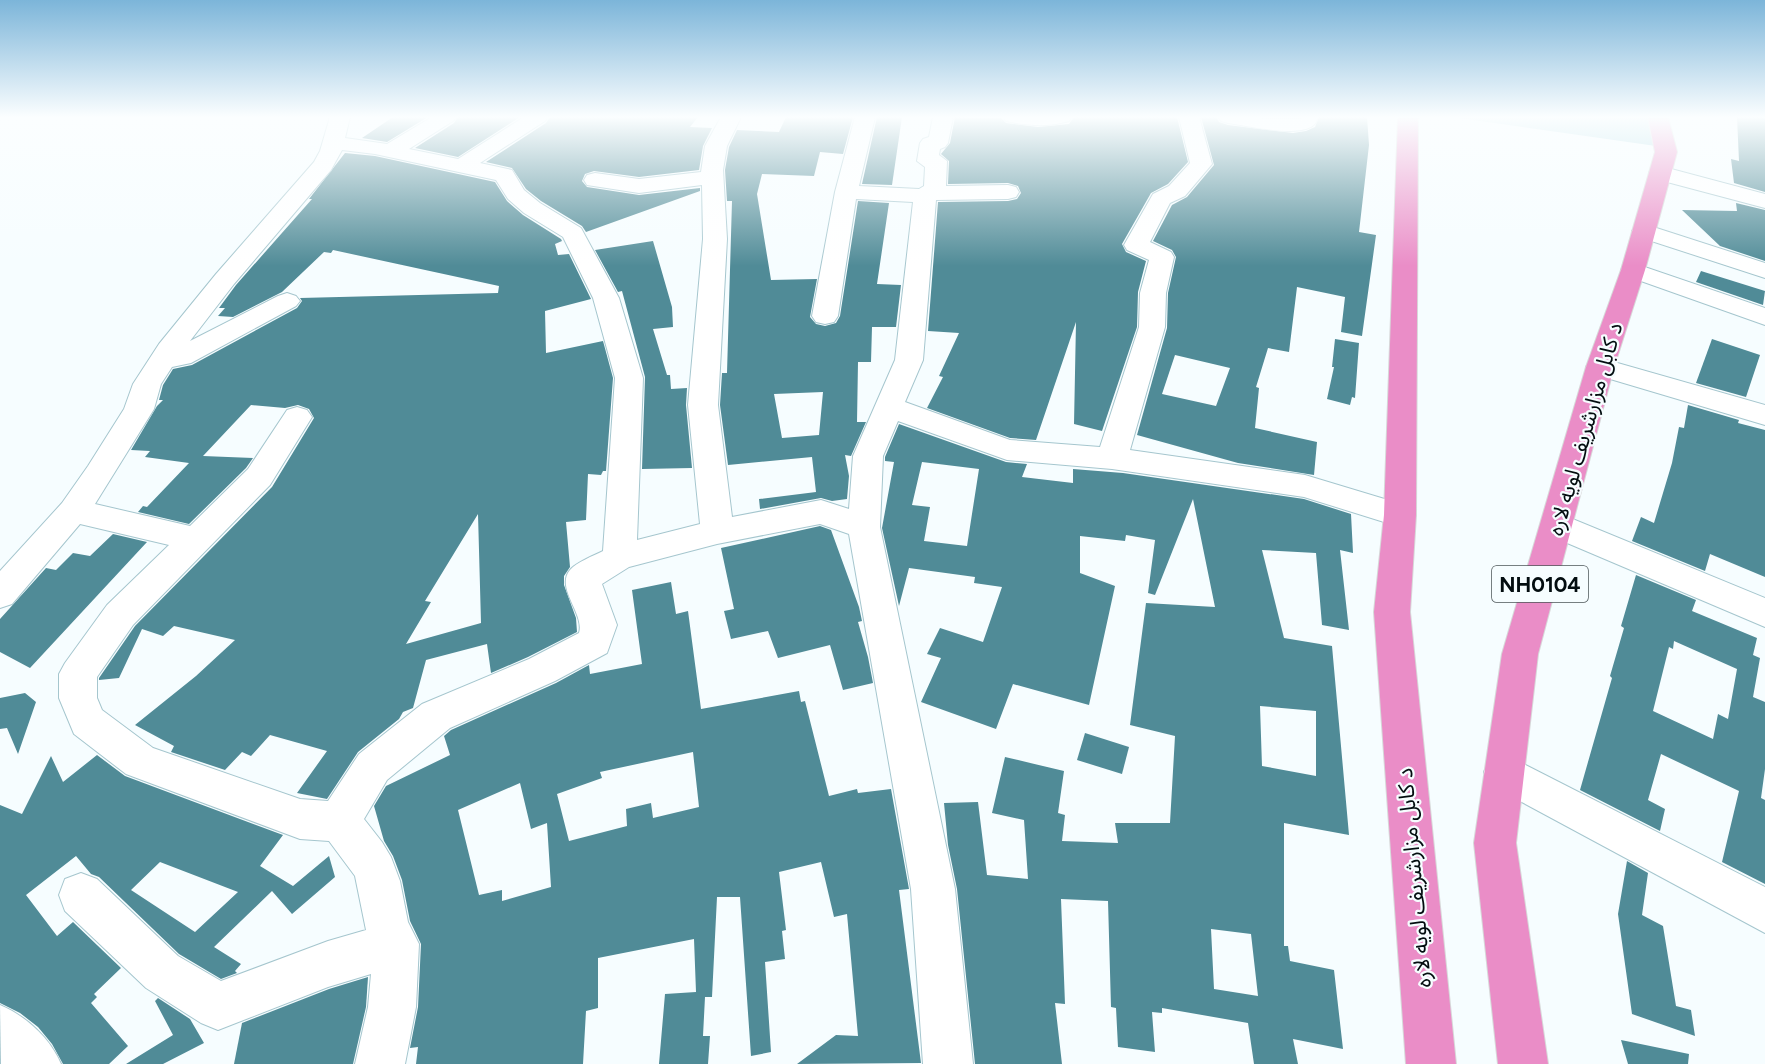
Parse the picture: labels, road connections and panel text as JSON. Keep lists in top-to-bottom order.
{
  "streets": {
    "highway": ["د کابل مزارشریف لویه لاره", "NH0104"]
  }
}
